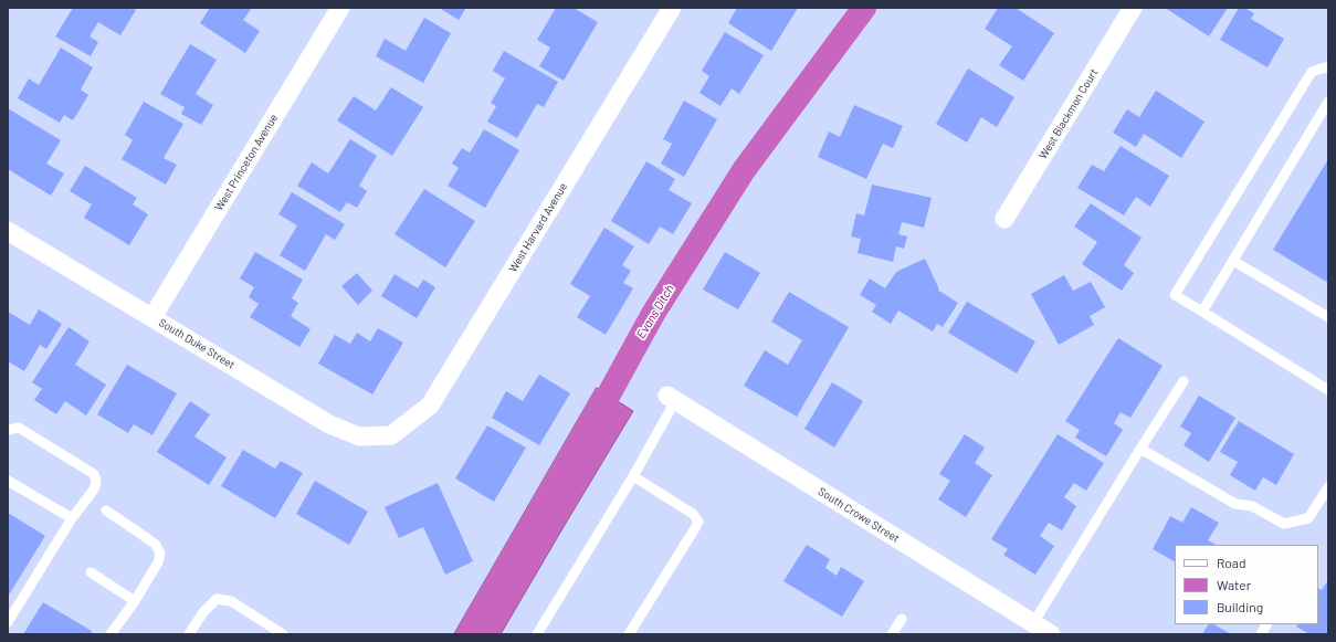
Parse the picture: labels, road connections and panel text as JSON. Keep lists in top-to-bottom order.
{
  "streets": {
    "street": [
      "West Blackmon Court",
      "West Princeton Avenue",
      "West Harvard Avenue",
      "South Duke Street",
      "South Crowe Street"
    ]
  },
  "crossings": [
    ["West Princeton Avenue", "South Duke Street"],
    ["West Harvard Avenue", "South Duke Street"]
  ],
  "water": ["Evans Ditch"],
  "legend": ["Road", "Water", "Building"]
}
